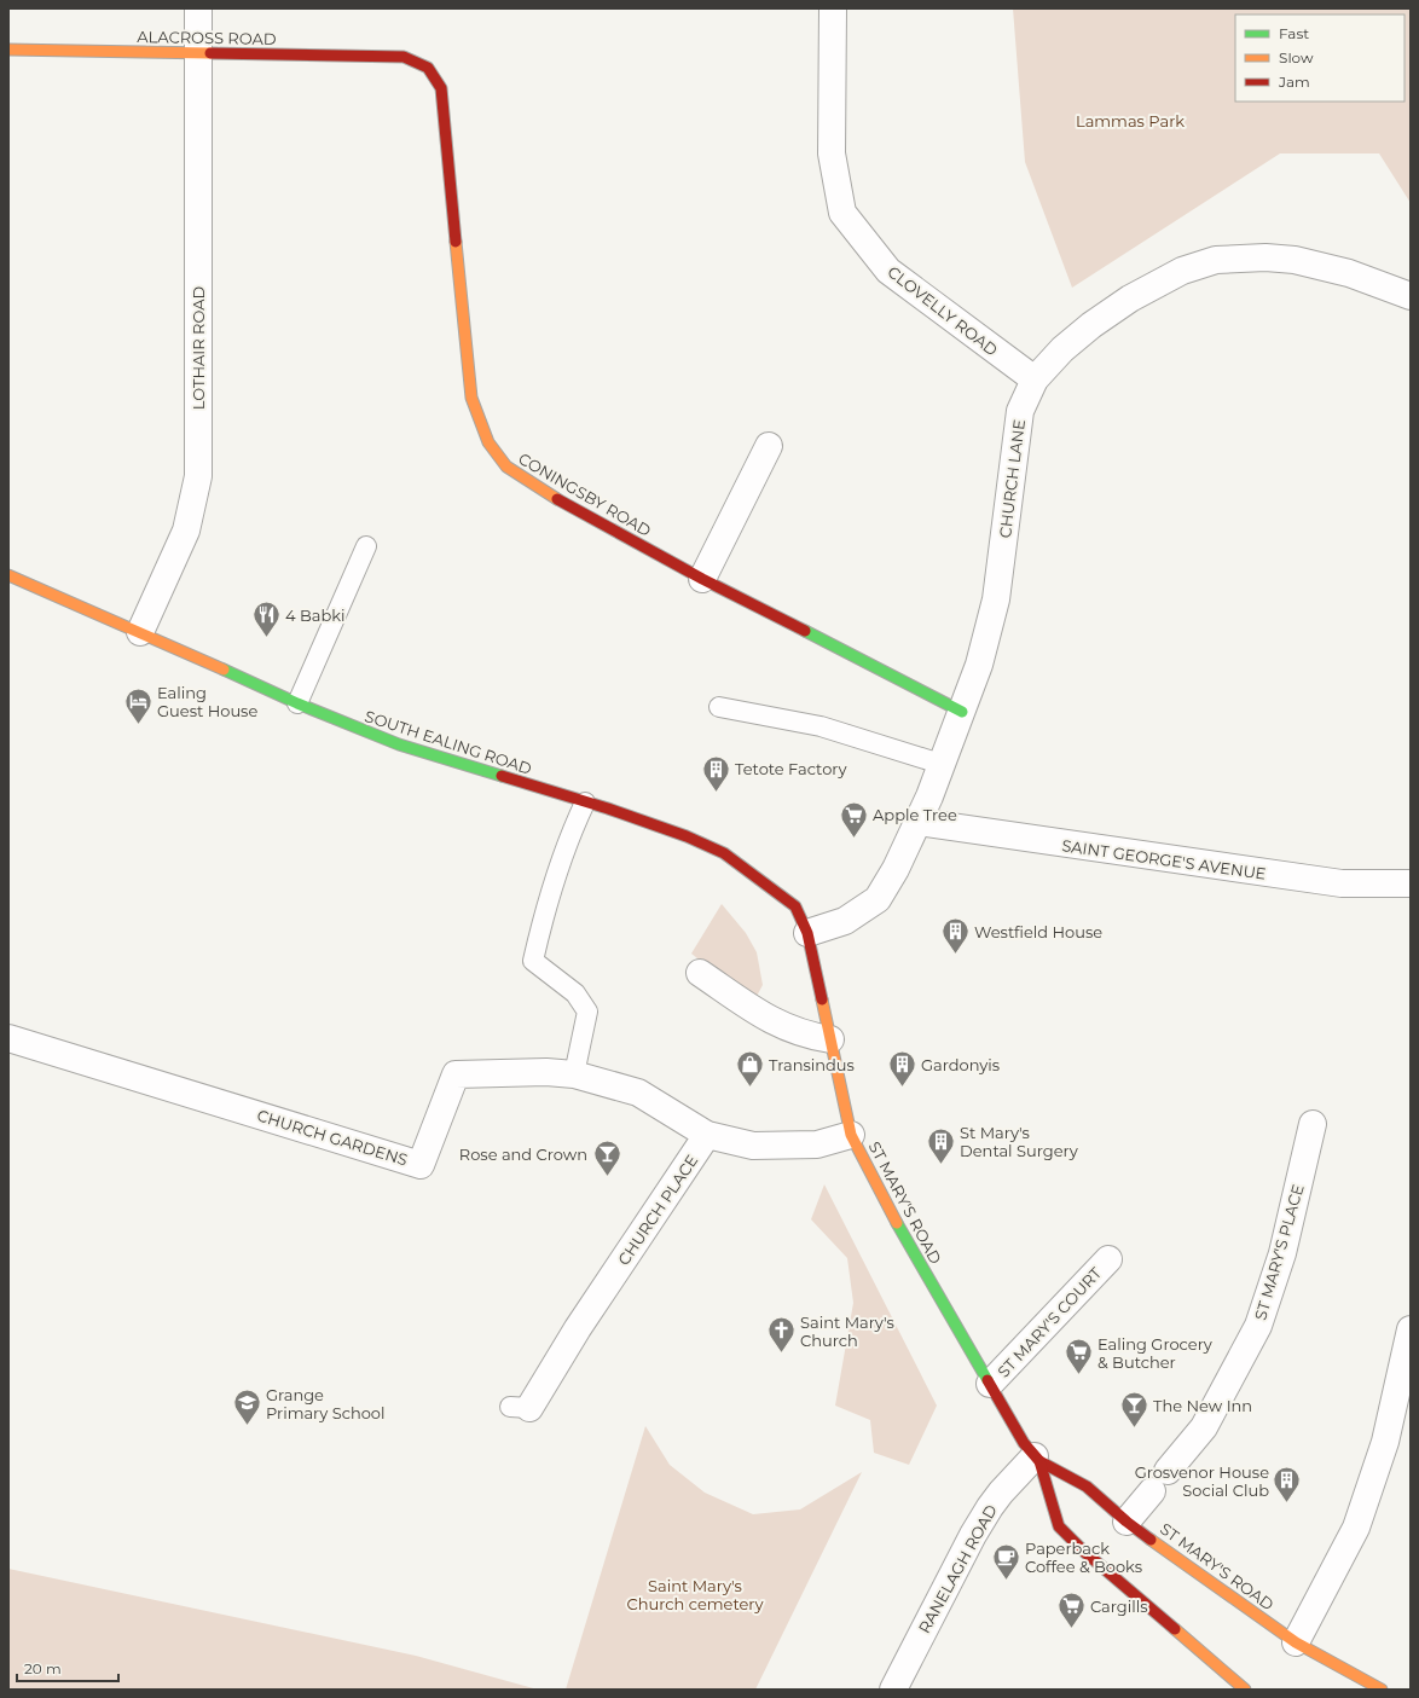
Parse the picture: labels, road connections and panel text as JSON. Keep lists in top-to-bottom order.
{
  "streets": {
    "main road": [
      "ALACROSS ROAD",
      "CONINGSBY ROAD",
      "SOUTH EALING ROAD",
      "ST MARY'S ROAD"
    ],
    "street": [
      "CLOVELLY ROAD",
      "LOTHAIR ROAD",
      "CHURCH LANE",
      "SAINT GEORGE'S AVENUE",
      "CHURCH GARDENS",
      "CHURCH PLACE",
      "ST MARY'S PLACE",
      "ST MARY'S COURT",
      "RANELAGH ROAD"
    ]
  },
  "crossings": [
    ["ALACROSS ROAD", "LOTHAIR ROAD"],
    ["ALACROSS ROAD", "CONINGSBY ROAD"],
    ["CLOVELLY ROAD", "CHURCH LANE"],
    ["LOTHAIR ROAD", "SOUTH EALING ROAD"],
    ["CHURCH LANE", "CONINGSBY ROAD"],
    ["CHURCH LANE", "SOUTH EALING ROAD"],
    ["CHURCH LANE", "SAINT GEORGE'S AVENUE"],
    ["CHURCH LANE", "ST MARY'S ROAD"],
    ["SOUTH EALING ROAD", "ST MARY'S ROAD"],
    ["CHURCH GARDENS", "CHURCH PLACE"],
    ["ST MARY'S ROAD", "ST MARY'S PLACE"],
    ["ST MARY'S ROAD", "ST MARY'S COURT"],
    ["ST MARY'S ROAD", "RANELAGH ROAD"]
  ],
  "parks": ["Lammas Park", "Saint Mary's Church cemetery"],
  "places": {
    "restaurant": ["4 Babki"],
    "hotel": ["Ealing Guest House"],
    "building": [
      "Tetote Factory",
      "Westfield House",
      "Gardonyis",
      "St Mary's Dental Surgery",
      "Grosvenor House Social Club"
    ],
    "supermarket": ["Apple Tree", "Ealing Grocery & Butcher", "Cargills"],
    "shop": ["Transindus"],
    "bar": ["Rose and Crown", "The New Inn"],
    "church": ["Saint Mary's Church"],
    "school or university": ["Grange Primary School"],
    "cafe": ["Paperback Coffee & Books"]
  },
  "legend": ["Fast", "Slow", "Jam"],
  "scale_bar": "20 m"
}
